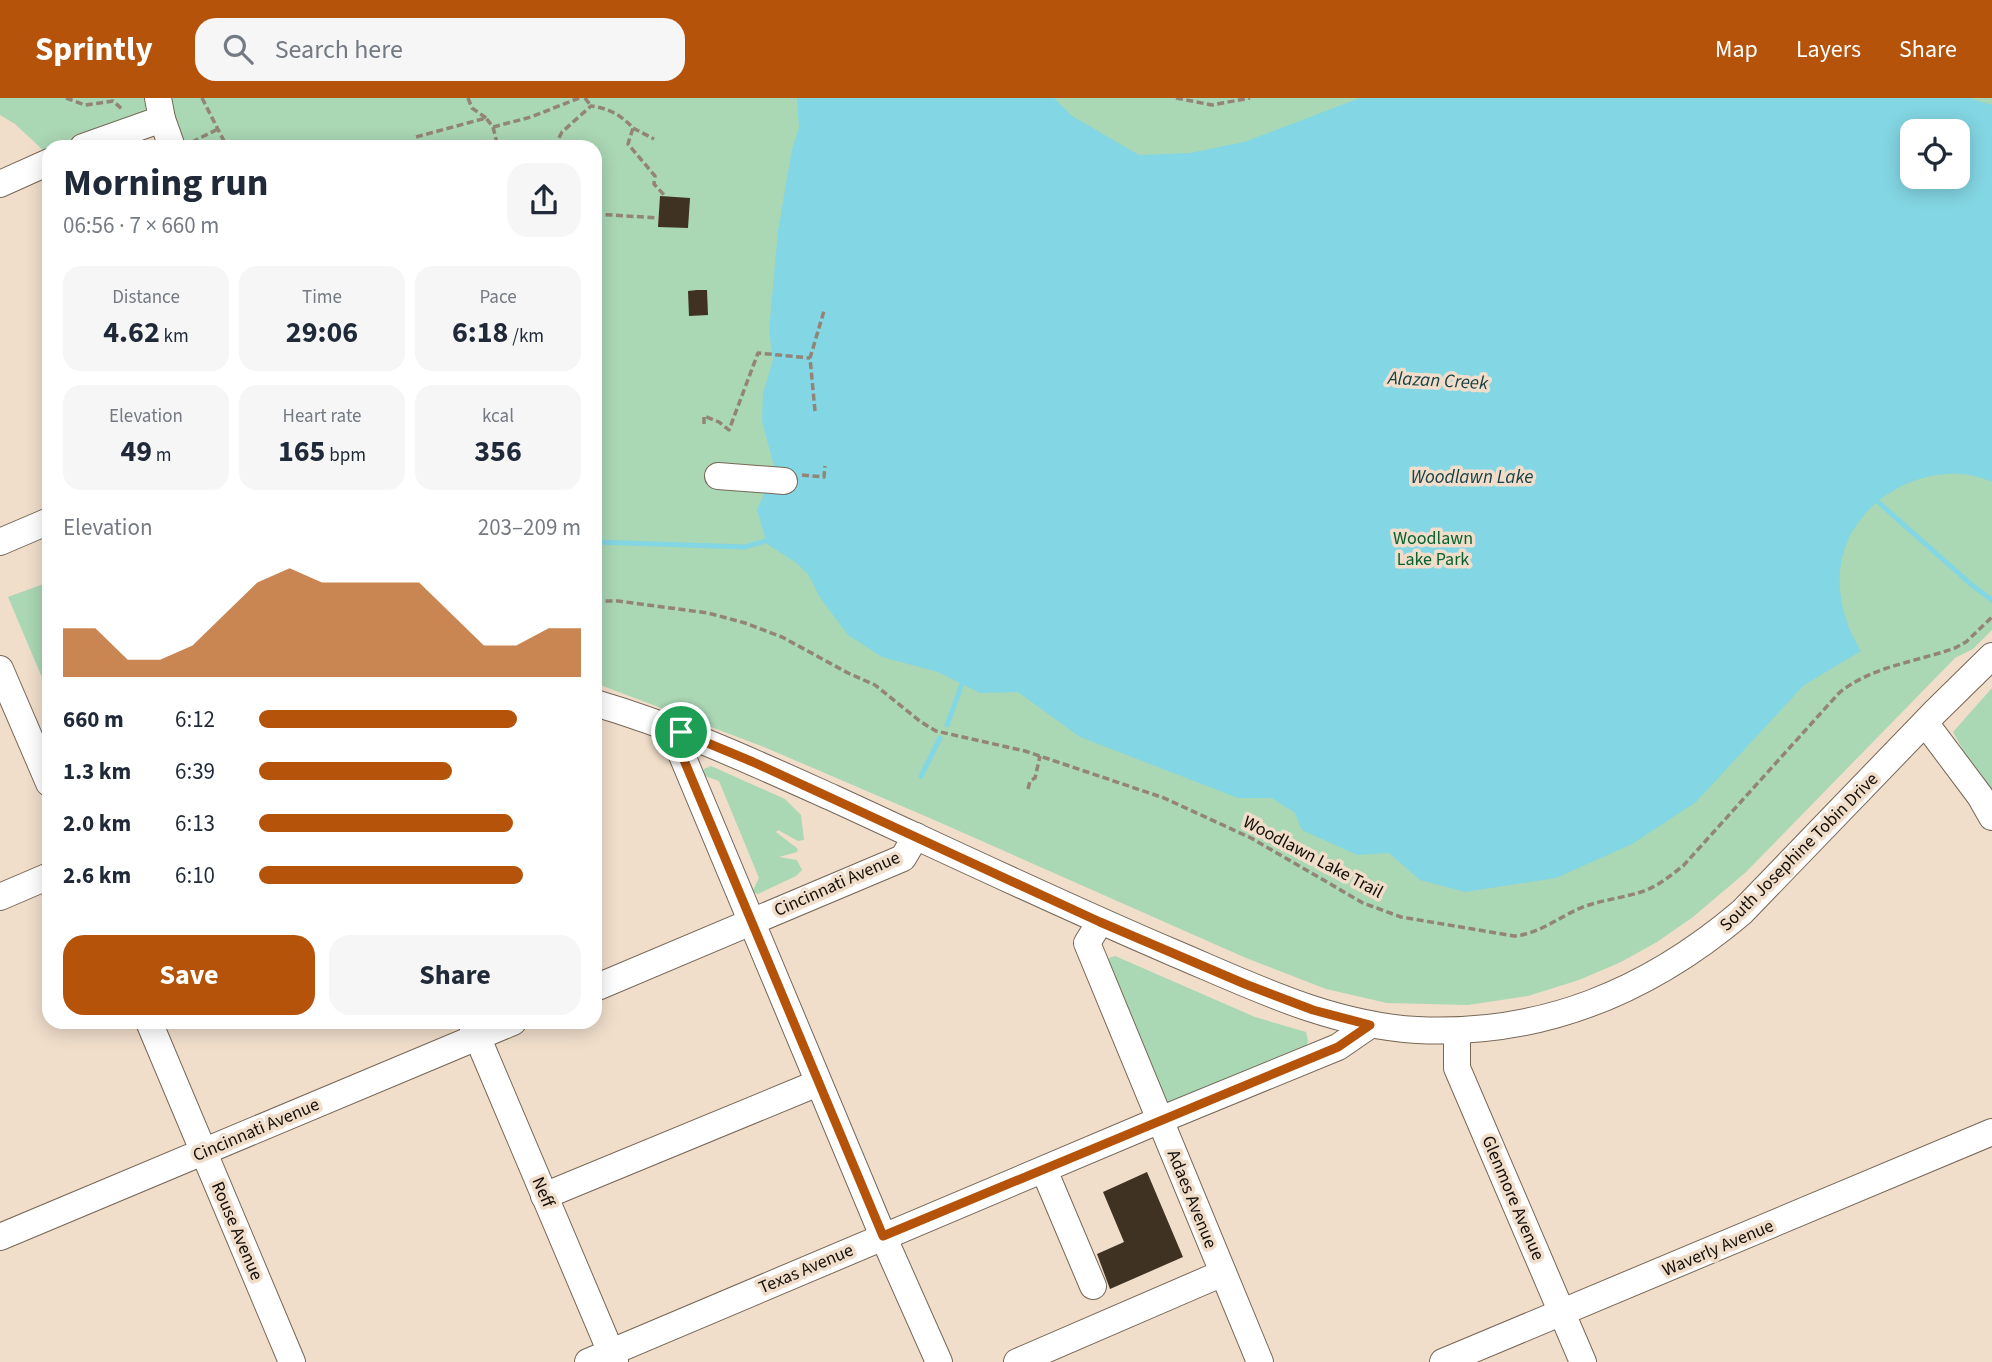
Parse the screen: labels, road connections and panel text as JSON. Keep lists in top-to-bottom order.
{
  "streets": {
    "street": [
      "South Josephine Tobin Drive",
      "Cincinnati Avenue",
      "Neff",
      "Glenmore Avenue",
      "Adaes Avenue",
      "Rouse Avenue",
      "Waverly Avenue",
      "Texas Avenue"
    ],
    "path": ["Woodlawn Lake Trail"]
  },
  "crossings": [
    ["South Josephine Tobin Drive", "Cincinnati Avenue"],
    ["South Josephine Tobin Drive", "Glenmore Avenue"],
    ["South Josephine Tobin Drive", "Adaes Avenue"],
    ["South Josephine Tobin Drive", "Texas Avenue"],
    ["Cincinnati Avenue", "Neff"],
    ["Cincinnati Avenue", "Rouse Avenue"],
    ["Neff", "Texas Avenue"],
    ["Glenmore Avenue", "Waverly Avenue"],
    ["Adaes Avenue", "Texas Avenue"]
  ],
  "water": ["Alazan Creek", "Woodlawn Lake"],
  "parks": ["Woodlawn Lake Park"],
  "page": {
    "header": "Sprintly",
    "search": "Search here",
    "nav": ["Map", "Layers", "Share"],
    "heading": ["Morning run", "06:56 · 7 × 660 m"],
    "stats": [
      ["Distance", "4.62 km"],
      ["Time", "29:06"],
      ["Pace", "6:18 /km"],
      ["Elevation", "49 m"],
      ["Heart rate", "165 bpm"],
      ["kcal", "356"]
    ],
    "chart": ["Elevation", "203–209 m"],
    "list": [
      {
        "name": "660 m",
        "note": "6:12"
      },
      {
        "name": "1.3 km",
        "note": "6:39"
      },
      {
        "name": "2.0 km",
        "note": "6:13"
      },
      {
        "name": "2.6 km",
        "note": "6:10"
      }
    ],
    "buttons": ["Save", "Share"]
  }
}
